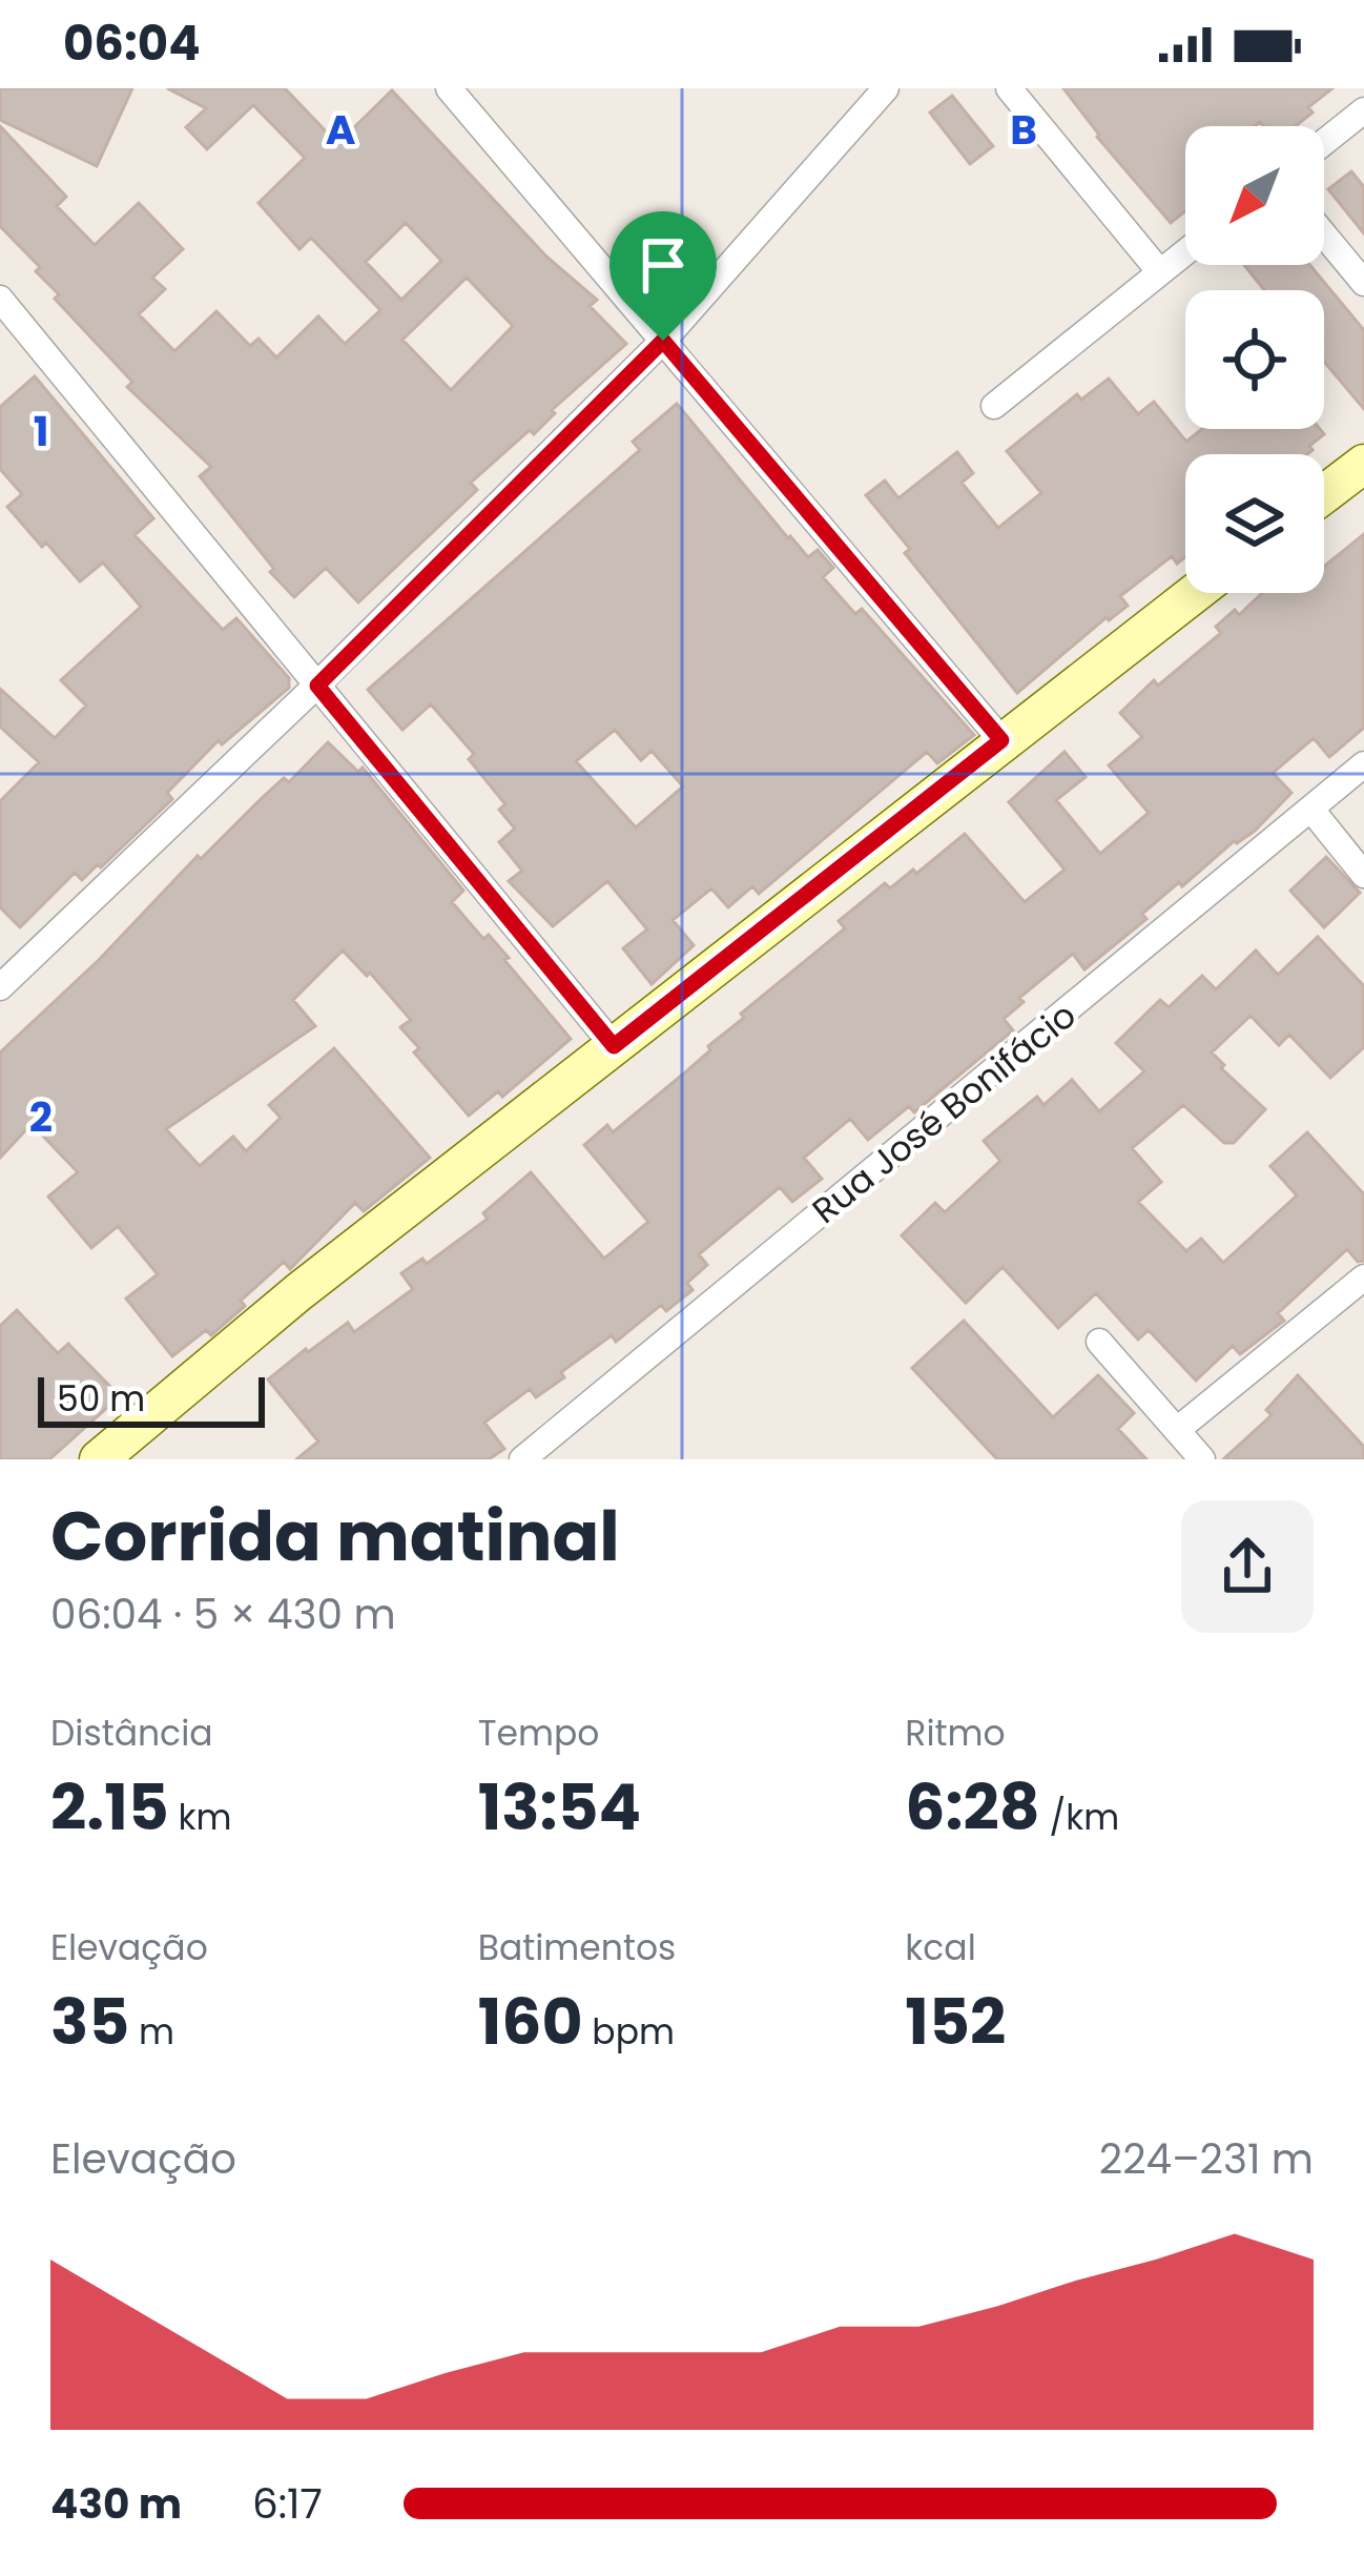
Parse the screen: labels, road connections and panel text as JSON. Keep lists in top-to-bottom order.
{
  "streets": {
    "street": ["Rua José Bonifácio"]
  },
  "scale_bar": "50 m",
  "north": "bottom left",
  "page": {
    "status": "06:04",
    "scale": "50 m",
    "heading": ["Corrida matinal", "06:04 · 5 × 430 m"],
    "stats": [
      ["Distância", "2.15 km"],
      ["Tempo", "13:54"],
      ["Ritmo", "6:28 /km"],
      ["Elevação", "35 m"],
      ["Batimentos", "160 bpm"],
      ["kcal", "152"]
    ],
    "chart": ["Elevação", "224–231 m"],
    "list": [
      {
        "name": "430 m",
        "note": "6:17"
      }
    ]
  },
  "grid": {
    "columns": ["A", "B"],
    "rows": ["1", "2"]
  }
}
